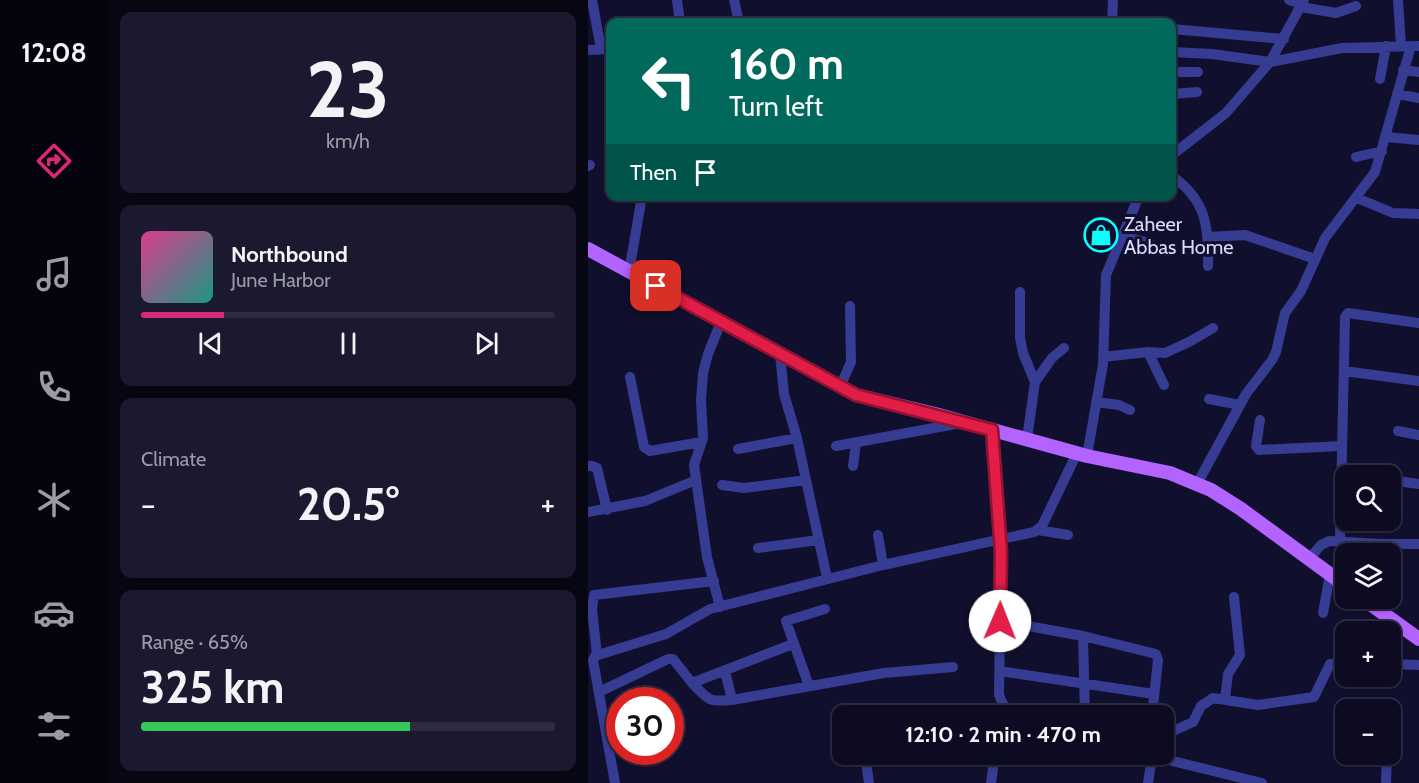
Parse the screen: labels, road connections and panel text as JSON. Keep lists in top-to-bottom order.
{
  "places": {
    "shop": ["Zaheer Abbas Home"]
  },
  "page": {
    "tabs": "12:08",
    "tile": [
      ["23", "km/h"],
      "Climate",
      ["Range · 65%", "325 km"]
    ],
    "turn": ["160 m", "Turn left"],
    "then": "Then",
    "song": ["Northbound", "June Harbor"],
    "map_buttons": ["+", "−"],
    "heat": ["−", "20.5°", "+"],
    "limit": "30",
    "trip": "12:10 · 2 min · 470 m"
  }
}
